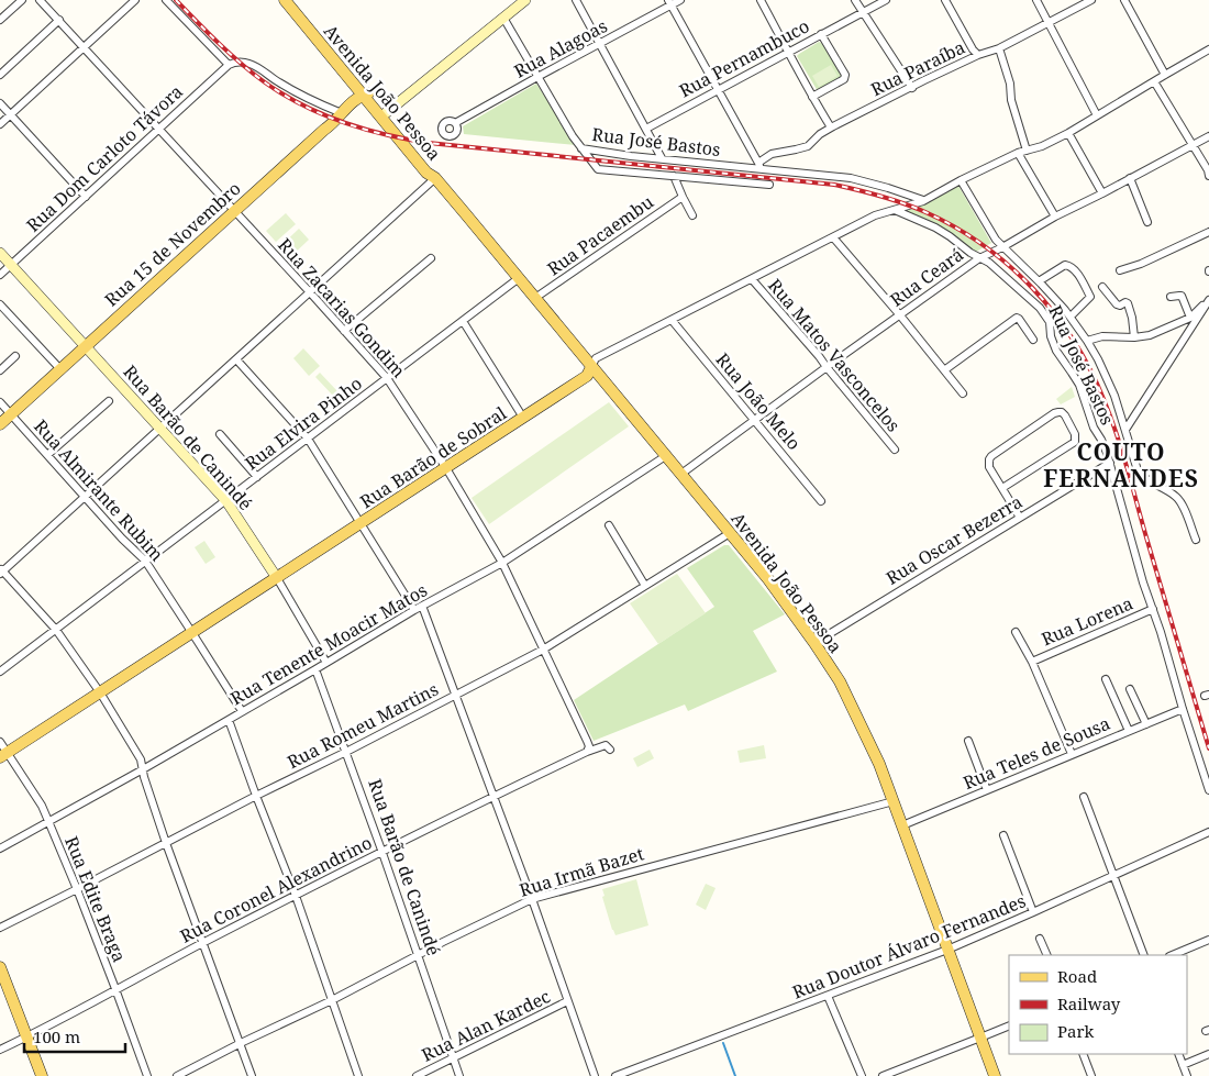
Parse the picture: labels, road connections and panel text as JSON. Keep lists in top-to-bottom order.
{
  "streets": {
    "main road": [
      "Avenida João Pessoa",
      "Rua 15 de Novembro",
      "Rua Barão de Canindé",
      "Rua Barão de Sobral"
    ],
    "street": [
      "Rua Alagoas",
      "Rua Pernambuco",
      "Rua Paraíba",
      "Rua José Bastos",
      "Rua Dom Carloto Távora",
      "Rua Pacaembu",
      "Rua Ceará",
      "Rua Zacarias Gondim",
      "Rua Matos Vasconcelos",
      "Rua João Melo",
      "Rua Elvira Pinho",
      "Rua Almirante Rubim",
      "Rua Oscar Bezerra",
      "Rua Lorena",
      "Rua Tenente Moacir Matos",
      "Rua Romeu Martins",
      "Rua Teles de Sousa",
      "Rua Irmã Bazet",
      "Rua Coronel Alexandrino",
      "Rua Edite Braga",
      "Rua Doutor Álvaro Fernandes",
      "Rua Alan Kardec"
    ]
  },
  "crossings": [
    ["Rua Paraíba", "Rua José Bastos"],
    ["Avenida João Pessoa", "Rua Pacaembu"],
    ["Avenida João Pessoa", "Rua 15 de Novembro"],
    ["Avenida João Pessoa", "Rua Ceará"],
    ["Avenida João Pessoa", "Rua Elvira Pinho"],
    ["Avenida João Pessoa", "Rua Barão de Sobral"],
    ["Avenida João Pessoa", "Rua Oscar Bezerra"],
    ["Avenida João Pessoa", "Rua Tenente Moacir Matos"],
    ["Avenida João Pessoa", "Rua Romeu Martins"],
    ["Avenida João Pessoa", "Rua Teles de Sousa"],
    ["Avenida João Pessoa", "Rua Irmã Bazet"],
    ["Avenida João Pessoa", "Rua Doutor Álvaro Fernandes"],
    ["Rua José Bastos", "Rua Ceará"],
    ["Rua José Bastos", "Rua Barão de Sobral"],
    ["Rua José Bastos", "Rua Oscar Bezerra"],
    ["Rua José Bastos", "Rua Lorena"],
    ["Rua José Bastos", "Rua Teles de Sousa"],
    ["Rua Dom Carloto Távora", "Rua Zacarias Gondim"],
    ["Rua Dom Carloto Távora", "Rua Barão de Canindé"],
    ["Rua 15 de Novembro", "Rua Zacarias Gondim"],
    ["Rua 15 de Novembro", "Rua Barão de Canindé"],
    ["Rua 15 de Novembro", "Rua Almirante Rubim"],
    ["Rua Ceará", "Rua Matos Vasconcelos"],
    ["Rua Ceará", "Rua João Melo"],
    ["Rua Zacarias Gondim", "Rua Elvira Pinho"],
    ["Rua Zacarias Gondim", "Rua Barão de Sobral"],
    ["Rua Zacarias Gondim", "Rua Tenente Moacir Matos"],
    ["Rua Zacarias Gondim", "Rua Romeu Martins"],
    ["Rua Zacarias Gondim", "Rua Coronel Alexandrino"],
    ["Rua Matos Vasconcelos", "Rua Barão de Sobral"],
    ["Rua João Melo", "Rua Barão de Sobral"],
    ["Rua Elvira Pinho", "Rua Barão de Canindé"],
    ["Rua Elvira Pinho", "Rua Almirante Rubim"],
    ["Rua Barão de Canindé", "Rua Barão de Sobral"],
    ["Rua Barão de Canindé", "Rua Tenente Moacir Matos"],
    ["Rua Barão de Canindé", "Rua Romeu Martins"],
    ["Rua Barão de Canindé", "Rua Irmã Bazet"],
    ["Rua Barão de Canindé", "Rua Coronel Alexandrino"],
    ["Rua Barão de Canindé", "Rua Alan Kardec"],
    ["Rua Barão de Sobral", "Rua Almirante Rubim"],
    ["Rua Barão de Sobral", "Rua Edite Braga"],
    ["Rua Almirante Rubim", "Rua Tenente Moacir Matos"],
    ["Rua Tenente Moacir Matos", "Rua Edite Braga"],
    ["Rua Romeu Martins", "Rua Edite Braga"],
    ["Rua Coronel Alexandrino", "Rua Edite Braga"]
  ],
  "districts": ["COUTO FERNANDES"],
  "legend": ["Road", "Railway", "Park"],
  "scale_bar": "100 m"
}
